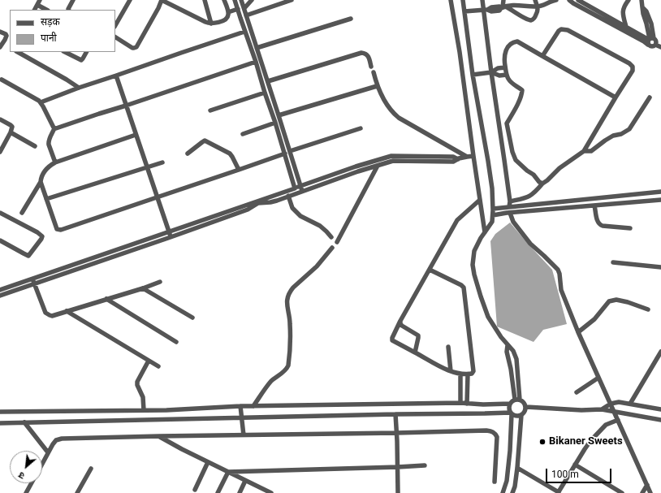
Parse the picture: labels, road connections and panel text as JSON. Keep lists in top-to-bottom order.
{
  "places": ["Bikaner Sweets"],
  "legend": ["सड़क", "पानी"],
  "scale_bar": "100 m",
  "north": "bottom left"
}
